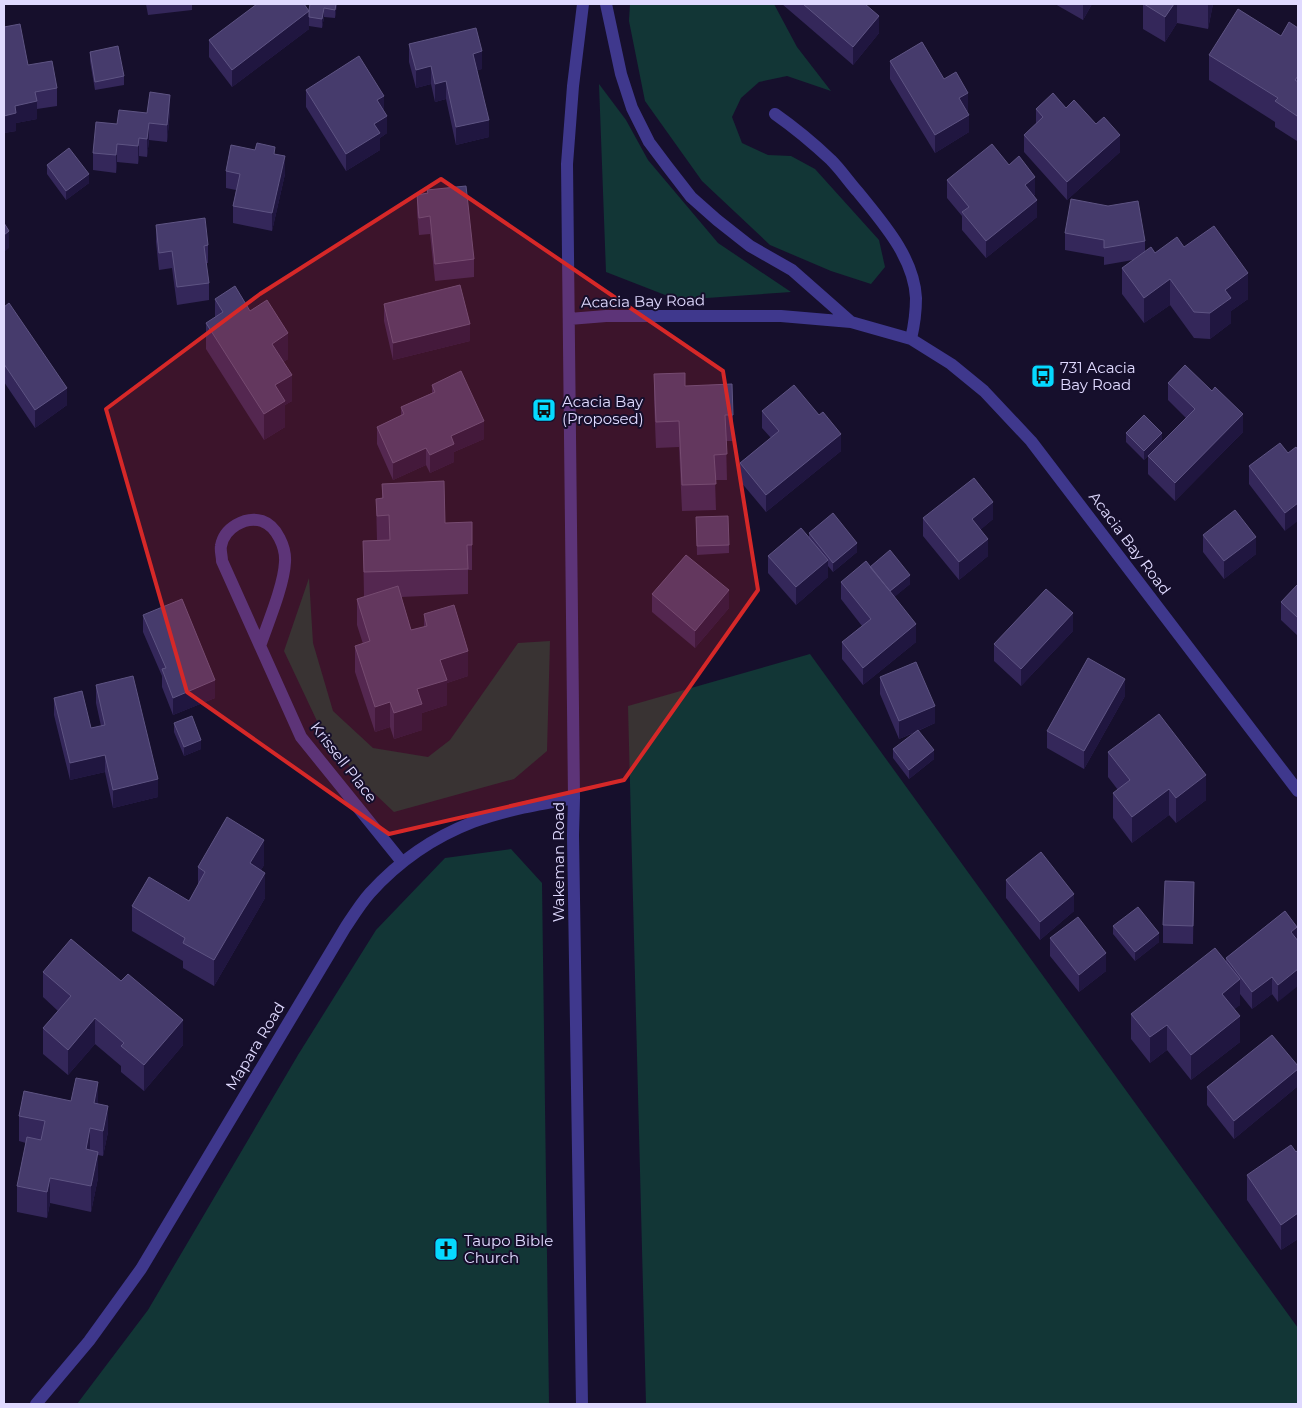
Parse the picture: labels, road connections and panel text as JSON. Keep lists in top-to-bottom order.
{
  "streets": {
    "street": [
      "Acacia Bay Road",
      "Krissell Place",
      "Wakeman Road",
      "Mapara Road"
    ]
  },
  "crossings": [
    ["Acacia Bay Road", "Wakeman Road"],
    ["Krissell Place", "Mapara Road"],
    ["Wakeman Road", "Mapara Road"]
  ],
  "places": {
    "bus stop": ["731 Acacia Bay Road", "Acacia Bay (Proposed)"],
    "church": ["Taupo Bible Church"]
  }
}
